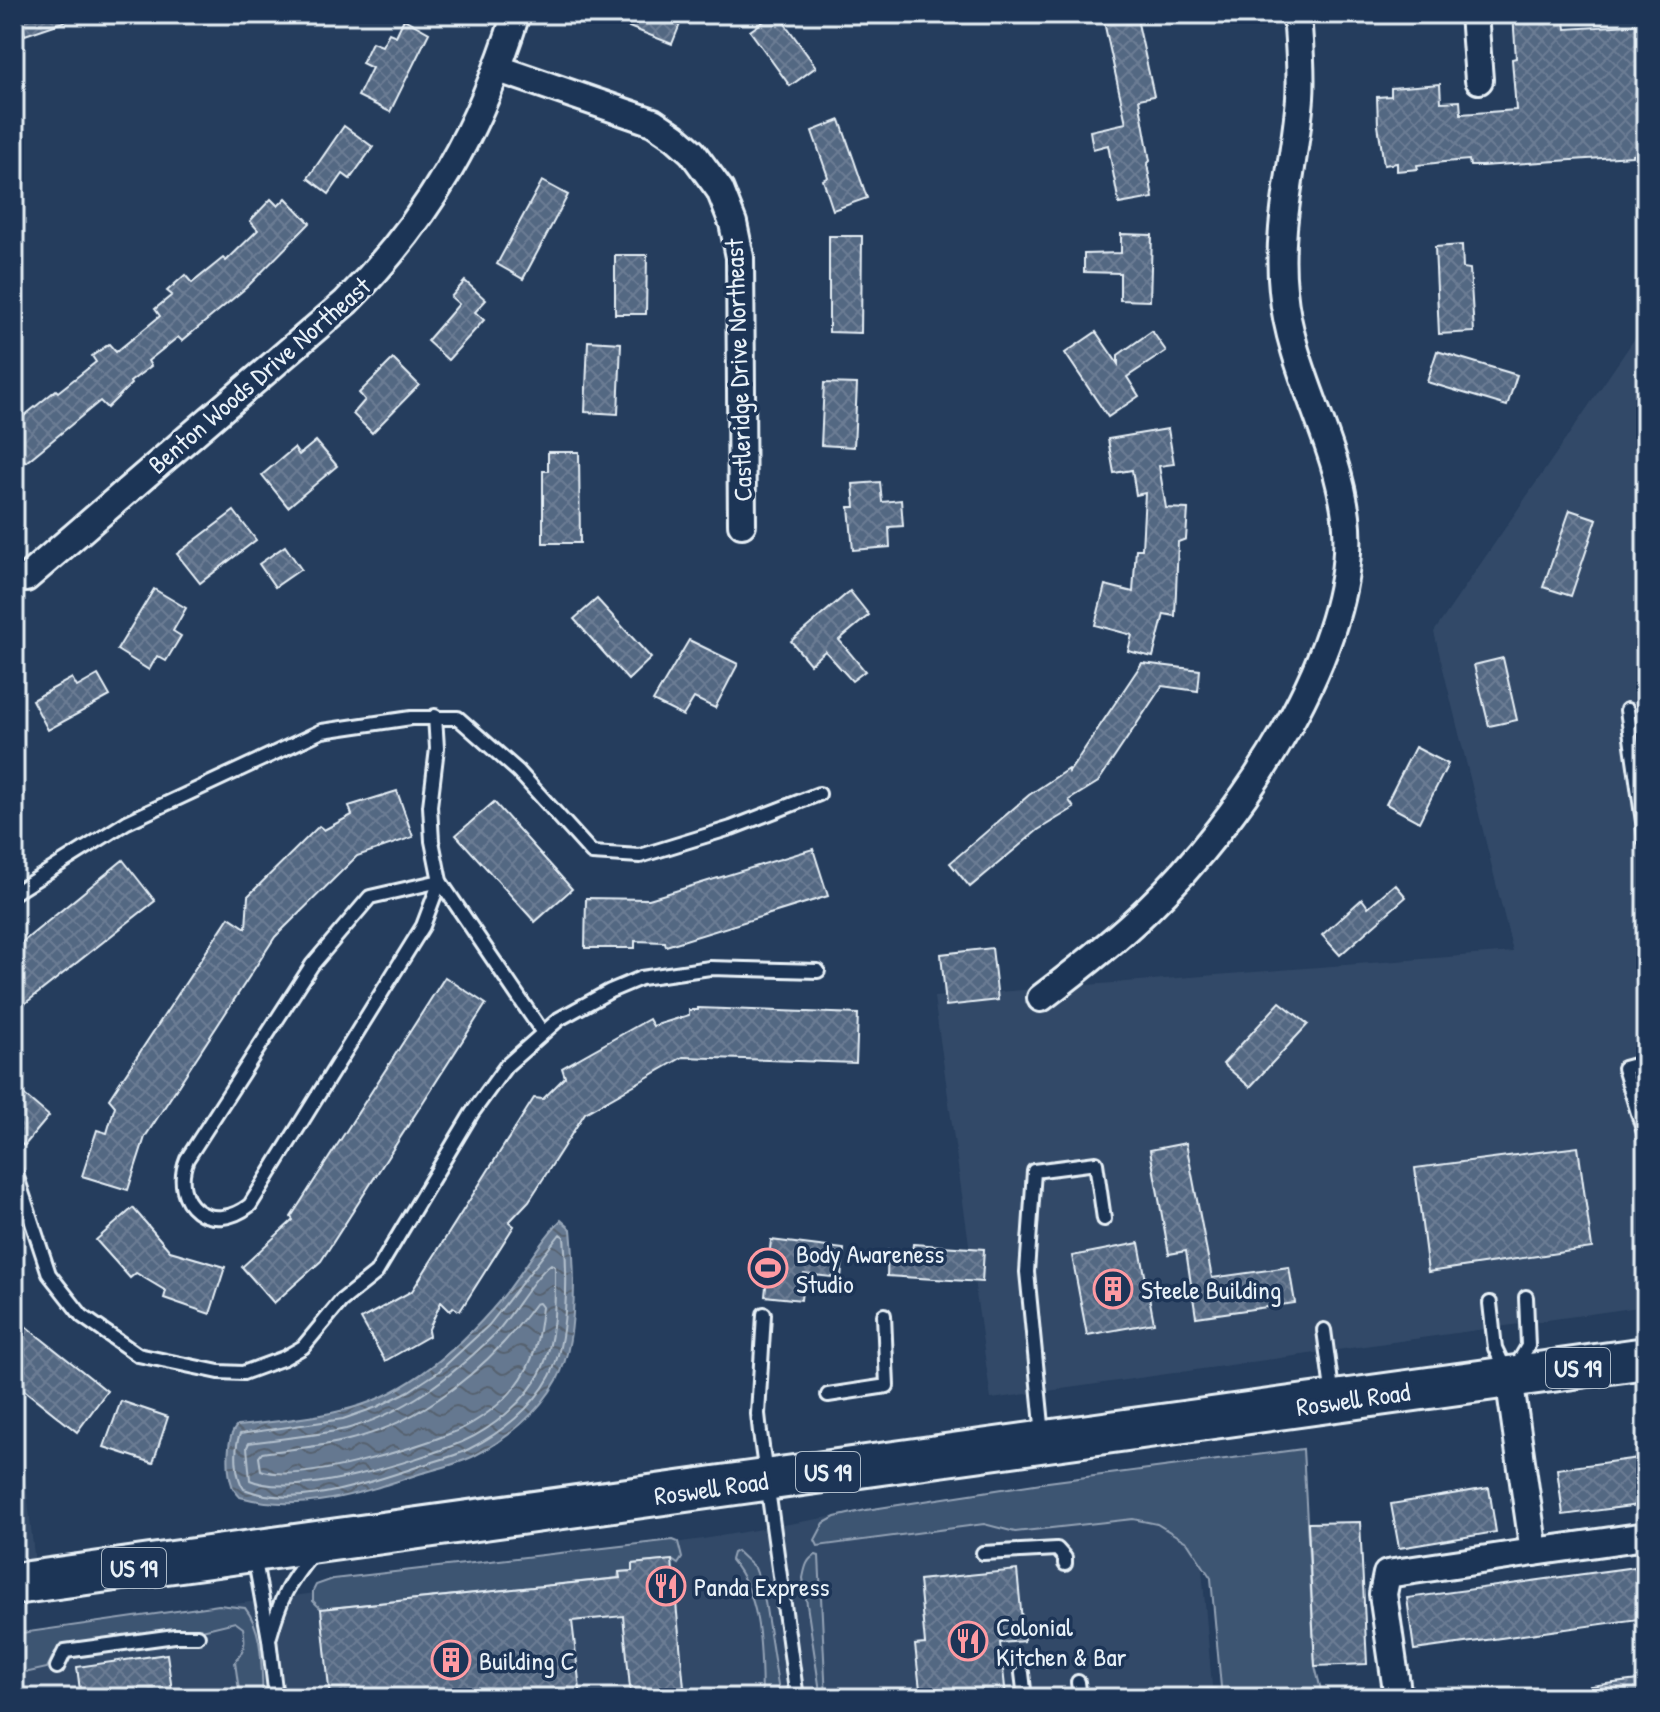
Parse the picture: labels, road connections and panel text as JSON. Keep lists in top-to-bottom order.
{
  "streets": {
    "main road": ["US 19", "Roswell Road"],
    "street": ["Castleridge Drive Northeast", "Benton Woods Drive Northeast"]
  },
  "crossings": [
    ["Castleridge Drive Northeast", "Benton Woods Drive Northeast"]
  ],
  "places": {
    "sports": ["Body Awareness Studio"],
    "building": ["Steele Building", "Building C"],
    "restaurant": ["Panda Express", "Colonial Kitchen & Bar"]
  }
}
